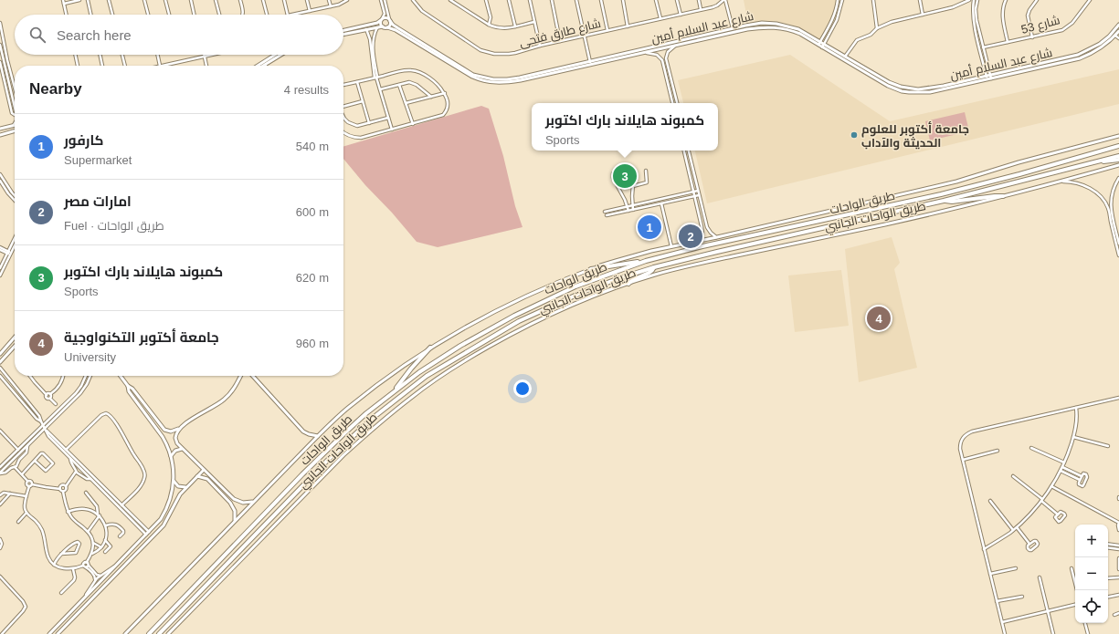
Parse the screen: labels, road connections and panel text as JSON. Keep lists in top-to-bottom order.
{
  "streets": {
    "highway": ["طريق الواحات"],
    "street": [
      "شارع 53",
      "شارع عبد السلام أمين",
      "شارع طارق فتحى",
      "طريق الواحات الجانبي"
    ]
  },
  "places": ["جامعة أكتوبر للعلوم الحديثة والآداب"],
  "page": {
    "search": "Search here",
    "heading": ["Nearby", "4 results"],
    "popup": ["كمبوند هايلاند بارك اكتوبر", "Sports"],
    "list": [
      {
        "mark": "1",
        "name": "كارفور",
        "note": "Supermarket",
        "value": "540 m"
      },
      {
        "mark": "2",
        "name": "امارات مصر",
        "note": "Fuel · طريق الواحات",
        "value": "600 m"
      },
      {
        "mark": "3",
        "name": "كمبوند هايلاند بارك اكتوبر",
        "note": "Sports",
        "value": "620 m"
      },
      {
        "mark": "4",
        "name": "جامعة أكتوبر التكنواوجية",
        "note": "University",
        "value": "960 m"
      }
    ],
    "pins": [
      "3",
      "1",
      "2",
      "4"
    ],
    "map_buttons": ["+", "−"]
  }
}
